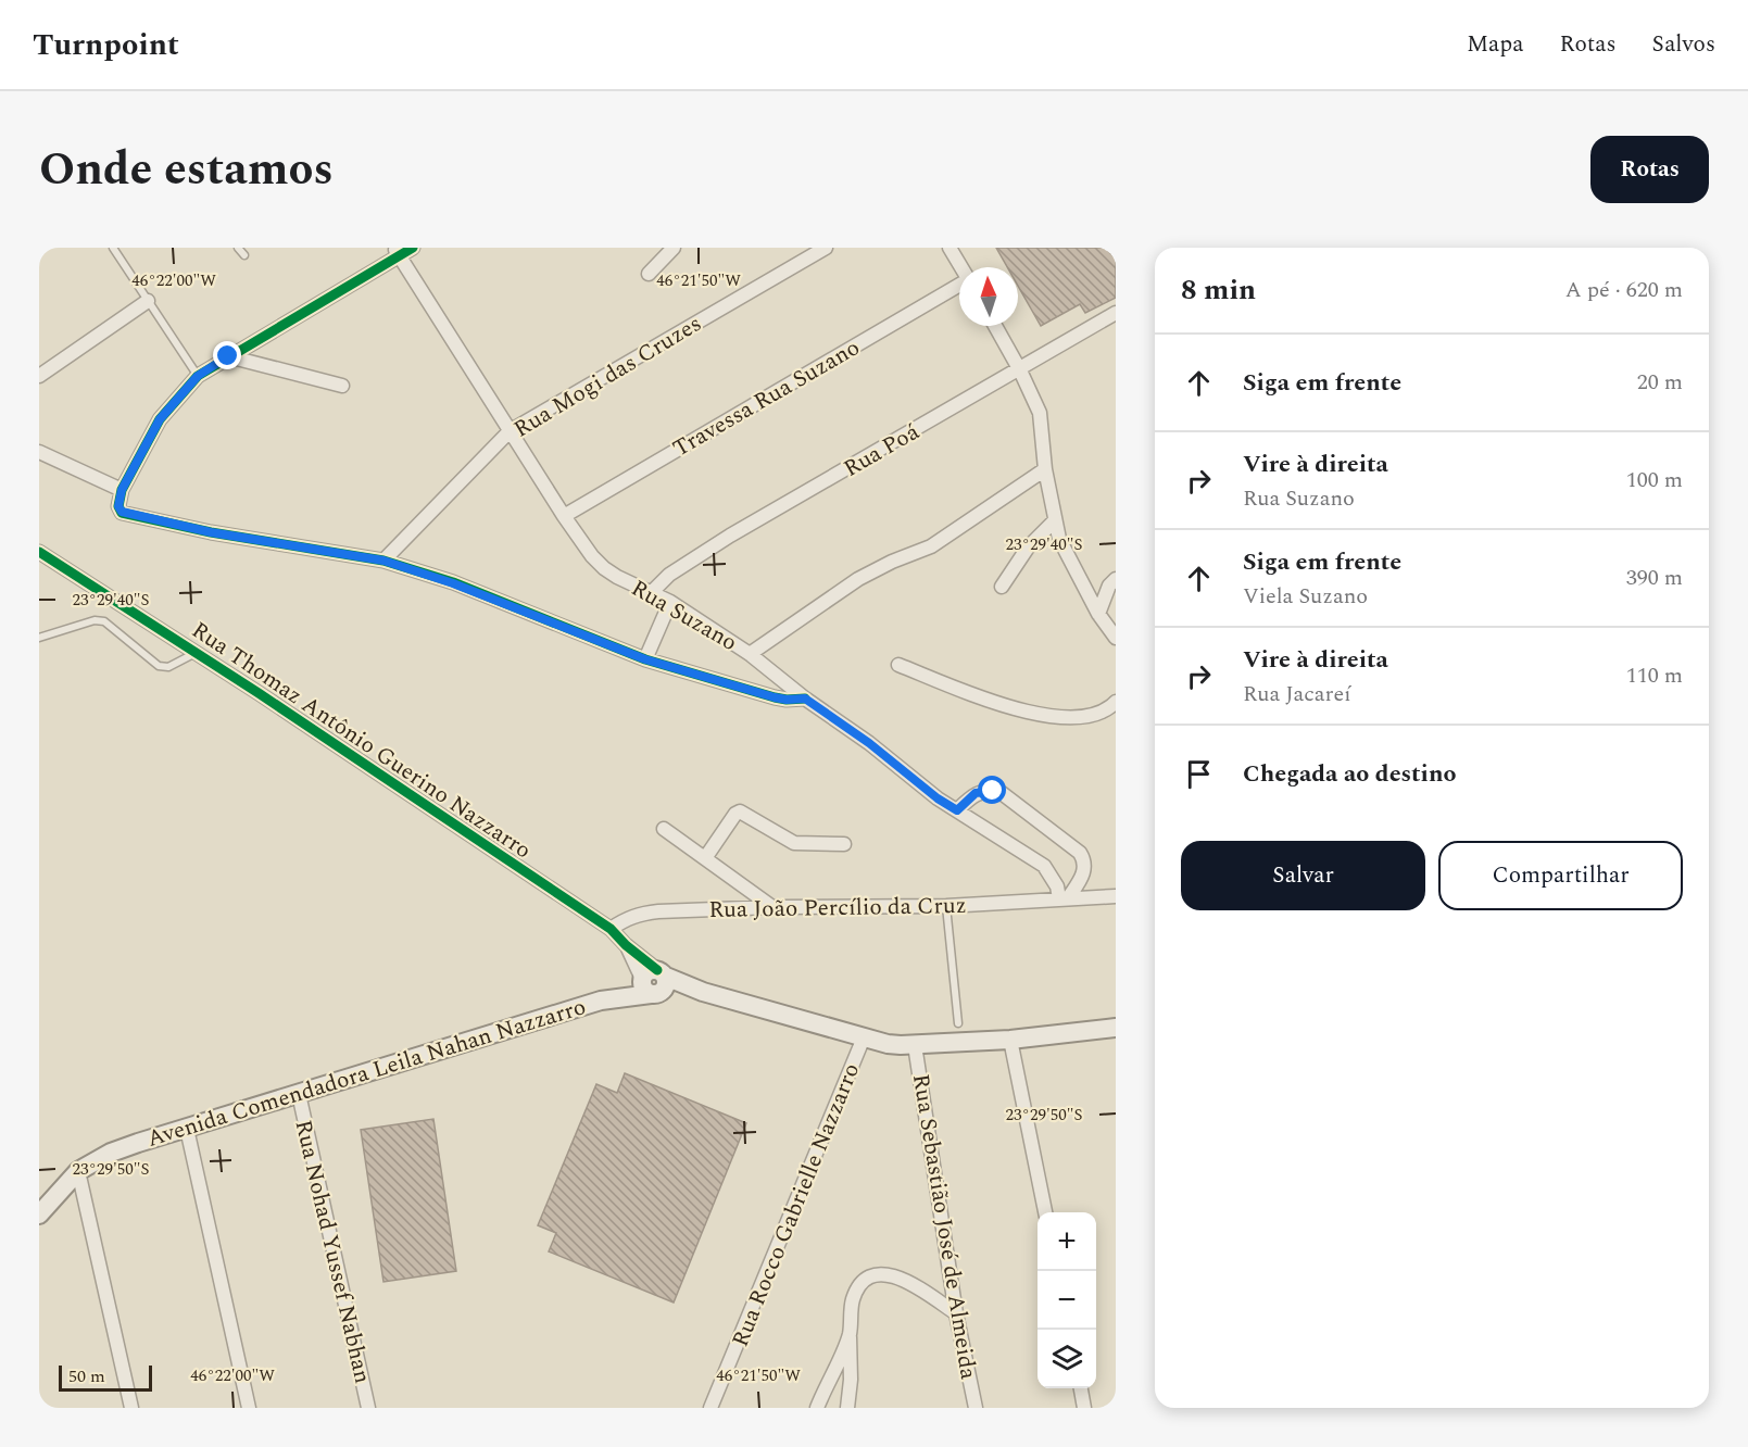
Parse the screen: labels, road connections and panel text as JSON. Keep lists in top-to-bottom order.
{
  "streets": {
    "main road": ["Avenida Comendadora Leila Nahan Nazzarro"],
    "street": [
      "Rua Mogi das Cruzes",
      "Travessa Rua Suzano",
      "Rua Poá",
      "Rua Suzano",
      "Rua Thomaz Antônio Guerino Nazzarro",
      "Rua João Percílio da Cruz",
      "Rua Rocco Gabrielle Nazzarro",
      "Rua Sebastião José de Almeida",
      "Rua Nohad Yussef Nabhan"
    ]
  },
  "crossings": [
    ["Rua Mogi das Cruzes", "Rua Suzano"],
    ["Travessa Rua Suzano", "Rua Suzano"],
    ["Rua Poá", "Rua Suzano"],
    ["Rua Suzano", "Rua João Percílio da Cruz"],
    ["Rua Thomaz Antônio Guerino Nazzarro", "Rua João Percílio da Cruz"],
    ["Rua Thomaz Antônio Guerino Nazzarro", "Avenida Comendadora Leila Nahan Nazzarro"],
    ["Avenida Comendadora Leila Nahan Nazzarro", "Rua Rocco Gabrielle Nazzarro"],
    ["Avenida Comendadora Leila Nahan Nazzarro", "Rua Sebastião José de Almeida"],
    ["Avenida Comendadora Leila Nahan Nazzarro", "Rua Nohad Yussef Nabhan"]
  ],
  "scale_bar": "50 m",
  "north": "top",
  "page": {
    "header": "Turnpoint",
    "nav": ["Mapa", "Rotas", "Salvos"],
    "title": "Onde estamos",
    "buttons": [
      "Rotas",
      ["Salvar", "Compartilhar"]
    ],
    "heading": ["8 min", "A pé · 620 m"],
    "list": [
      ["Siga em frente", "20 m"],
      ["Vire à direita", "Rua Suzano", "100 m"],
      ["Siga em frente", "Viela Suzano", "390 m"],
      ["Vire à direita", "Rua Jacareí", "110 m"],
      "Chegada ao destino"
    ],
    "map_buttons": ["+", "−"],
    "scale": "50 m"
  },
  "coordinates": [
    "46°22'00\"W",
    "46°21'50\"W",
    "23°29'40\"S",
    "23°29'50\"S"
  ]
}
